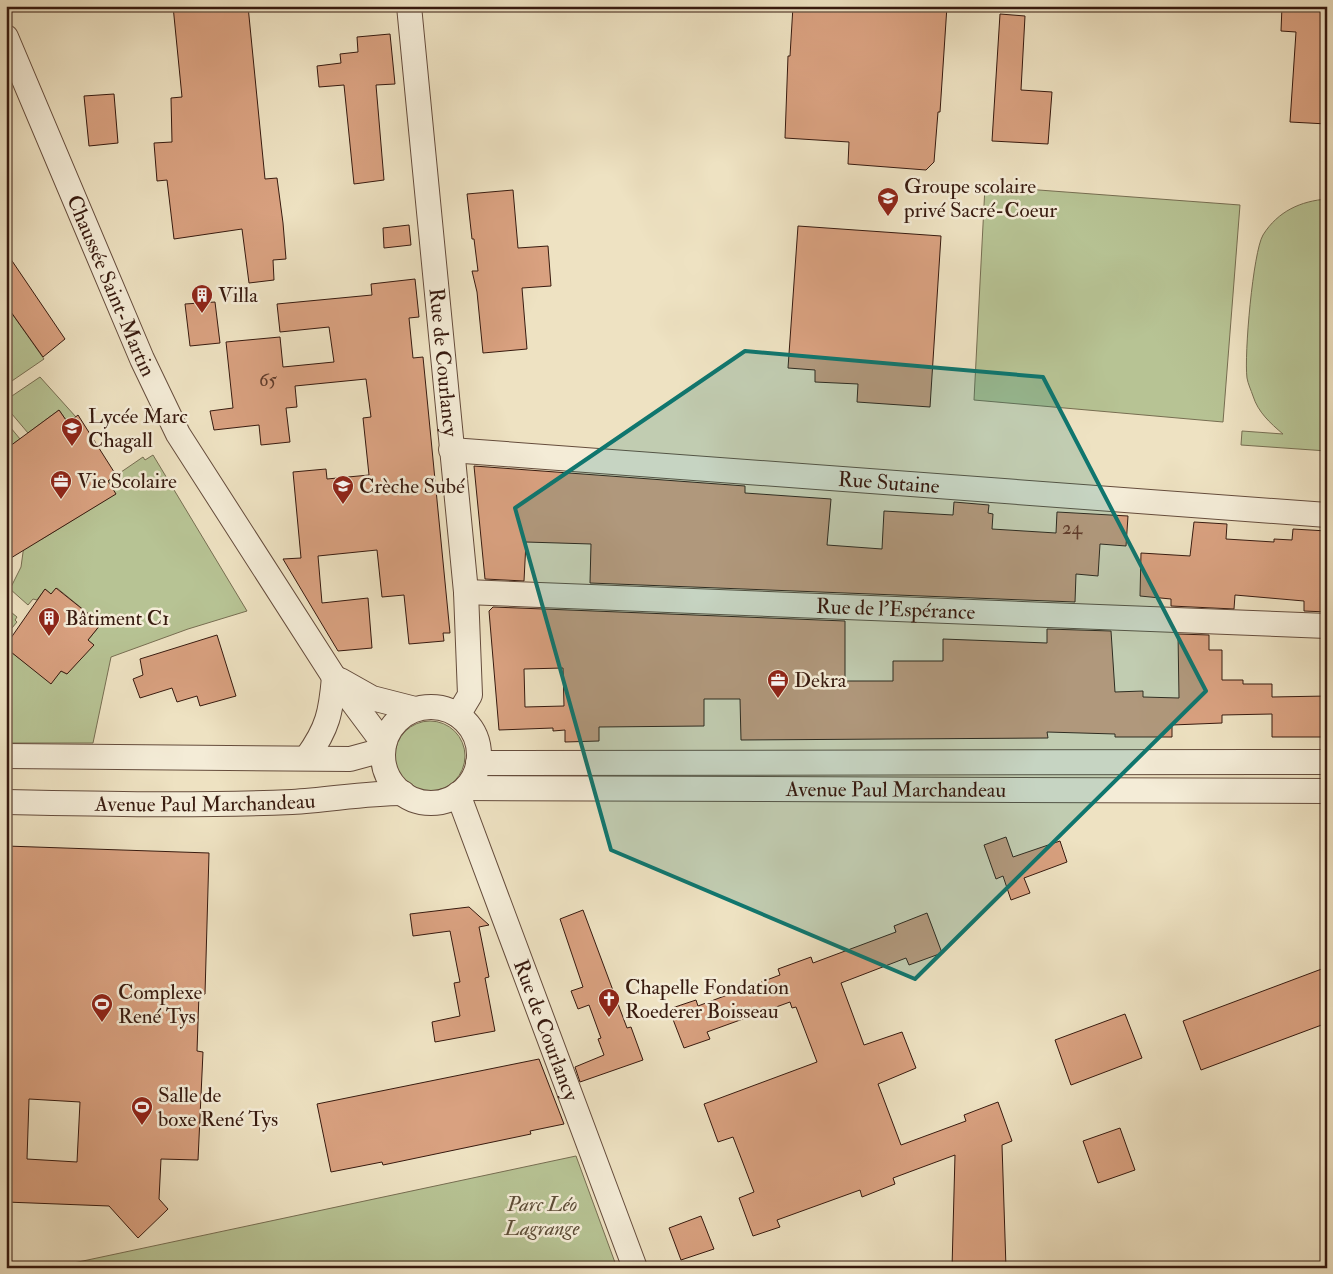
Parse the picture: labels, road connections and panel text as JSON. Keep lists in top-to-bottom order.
{
  "streets": {
    "street": [
      "Chaussée Saint-Martin",
      "Rue de Courlancy",
      "Rue Sutaine",
      "Rue de l'Espérance",
      "Avenue Paul Marchandeau"
    ]
  },
  "crossings": [
    ["Chaussée Saint-Martin", "Rue de Courlancy"],
    ["Chaussée Saint-Martin", "Avenue Paul Marchandeau"],
    ["Rue de Courlancy", "Rue Sutaine"],
    ["Rue de Courlancy", "Rue de l'Espérance"],
    ["Rue de Courlancy", "Avenue Paul Marchandeau"]
  ],
  "parks": ["Parc Léo Lagrange"],
  "places": {
    "school or university": ["Groupe scolaire privé Sacré-Coeur", "Lycée Marc Chagall", "Crèche Subé"],
    "building": ["Villa", "Bâtiment C1"],
    "office": ["Vie Scolaire", "Dekra"],
    "church": ["Chapelle Fondation Roederer Boisseau"],
    "sports": ["Complexe René Tys", "Salle de boxe René Tys"]
  },
  "house_numbers": ["65", "24"]
}
